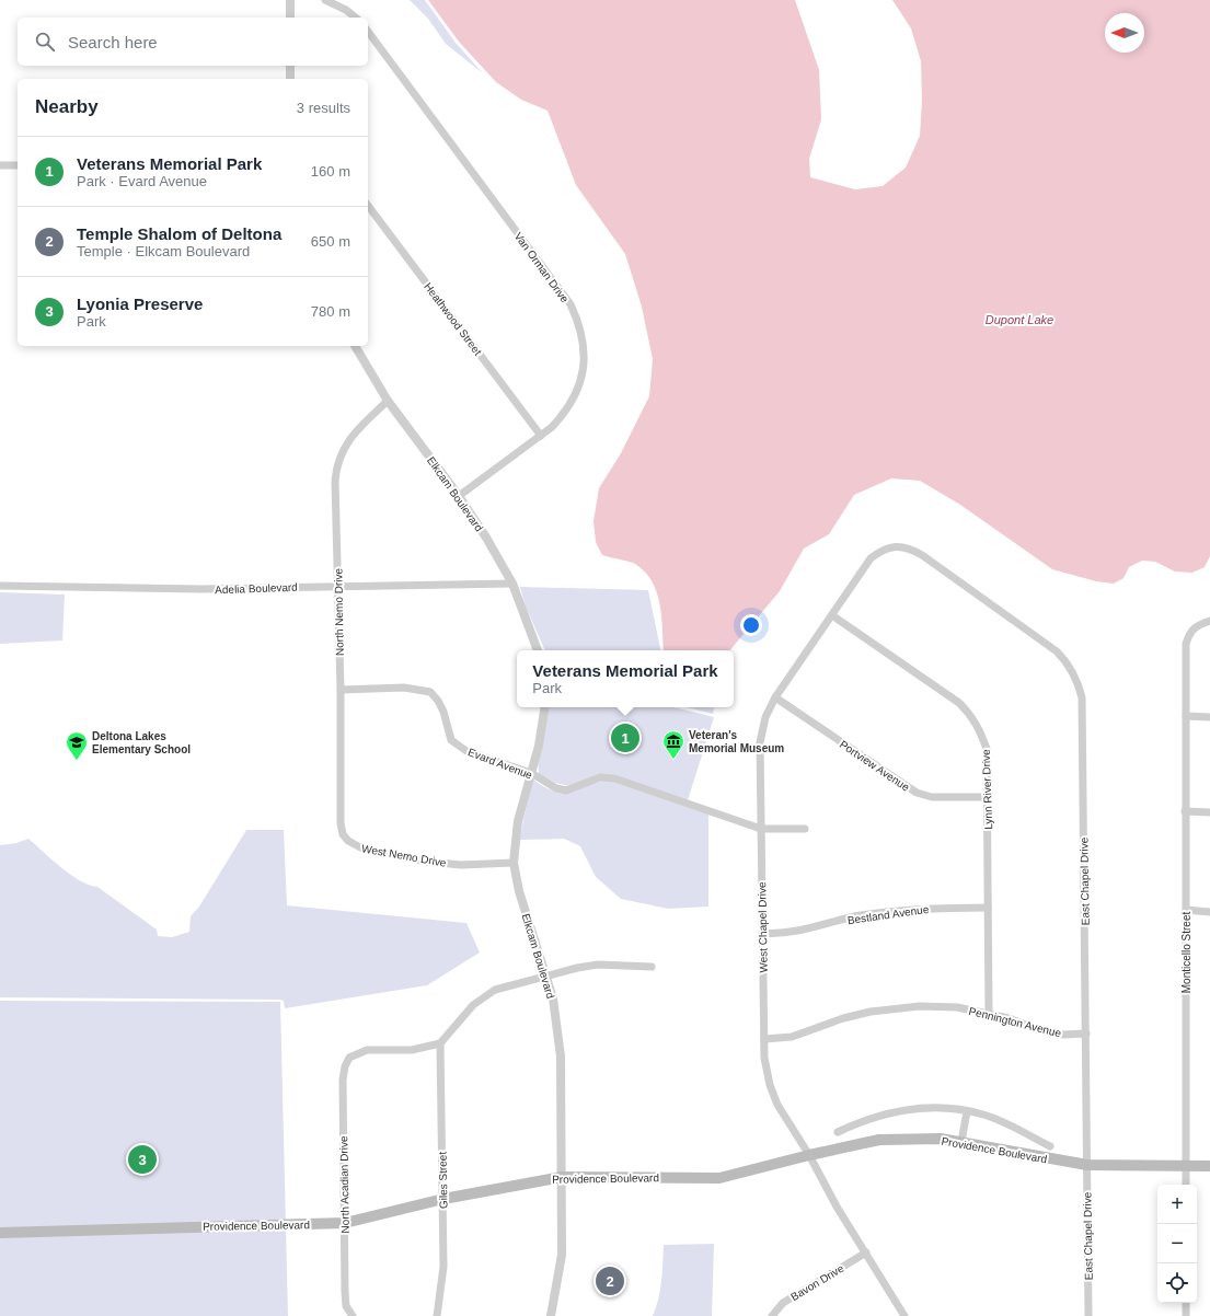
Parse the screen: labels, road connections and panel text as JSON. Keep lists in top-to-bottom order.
{
  "streets": {
    "main road": ["Providence Boulevard"],
    "street": [
      "Van Orman Drive",
      "Heathwood Street",
      "Elkcam Boulevard",
      "Adelia Boulevard",
      "North Nemo Drive",
      "Evard Avenue",
      "Portview Avenue",
      "Lynn River Drive",
      "West Nemo Drive",
      "East Chapel Drive",
      "Bestland Avenue",
      "West Chapel Drive",
      "Monticello Street",
      "Pennington Avenue",
      "Giles Street",
      "North Acadian Drive",
      "Bavon Drive"
    ]
  },
  "crossings": [
    ["Van Orman Drive", "Heathwood Street"],
    ["Van Orman Drive", "Elkcam Boulevard"],
    ["Elkcam Boulevard", "Adelia Boulevard"],
    ["Elkcam Boulevard", "North Nemo Drive"],
    ["Elkcam Boulevard", "Evard Avenue"],
    ["Elkcam Boulevard", "West Nemo Drive"],
    ["Elkcam Boulevard", "Providence Boulevard"],
    ["Adelia Boulevard", "North Nemo Drive"],
    ["North Nemo Drive", "Evard Avenue"],
    ["North Nemo Drive", "West Nemo Drive"],
    ["Evard Avenue", "West Chapel Drive"],
    ["Portview Avenue", "Lynn River Drive"],
    ["Portview Avenue", "West Chapel Drive"],
    ["Lynn River Drive", "Bestland Avenue"],
    ["Lynn River Drive", "West Chapel Drive"],
    ["Lynn River Drive", "Pennington Avenue"],
    ["East Chapel Drive", "West Chapel Drive"],
    ["East Chapel Drive", "Pennington Avenue"],
    ["East Chapel Drive", "Providence Boulevard"],
    ["Bestland Avenue", "West Chapel Drive"],
    ["West Chapel Drive", "Pennington Avenue"],
    ["West Chapel Drive", "Providence Boulevard"],
    ["West Chapel Drive", "Bavon Drive"],
    ["Monticello Street", "Providence Boulevard"],
    ["Providence Boulevard", "Giles Street"],
    ["Providence Boulevard", "North Acadian Drive"],
    ["Giles Street", "North Acadian Drive"]
  ],
  "water": ["Dupont Lake"],
  "places": {
    "museum": ["Veteran's Memorial Museum"],
    "school or university": ["Deltona Lakes Elementary School"]
  },
  "north": "left",
  "page": {
    "search": "Search here",
    "heading": ["Nearby", "3 results"],
    "list": [
      {
        "mark": "1",
        "name": "Veterans Memorial Park",
        "note": "Park · Evard Avenue",
        "value": "160 m"
      },
      {
        "mark": "2",
        "name": "Temple Shalom of Deltona",
        "note": "Temple · Elkcam Boulevard",
        "value": "650 m"
      },
      {
        "mark": "3",
        "name": "Lyonia Preserve",
        "note": "Park",
        "value": "780 m"
      }
    ],
    "popup": ["Veterans Memorial Park", "Park"],
    "pins": ["1", "3", "2"],
    "map_buttons": ["+", "−"]
  }
}
